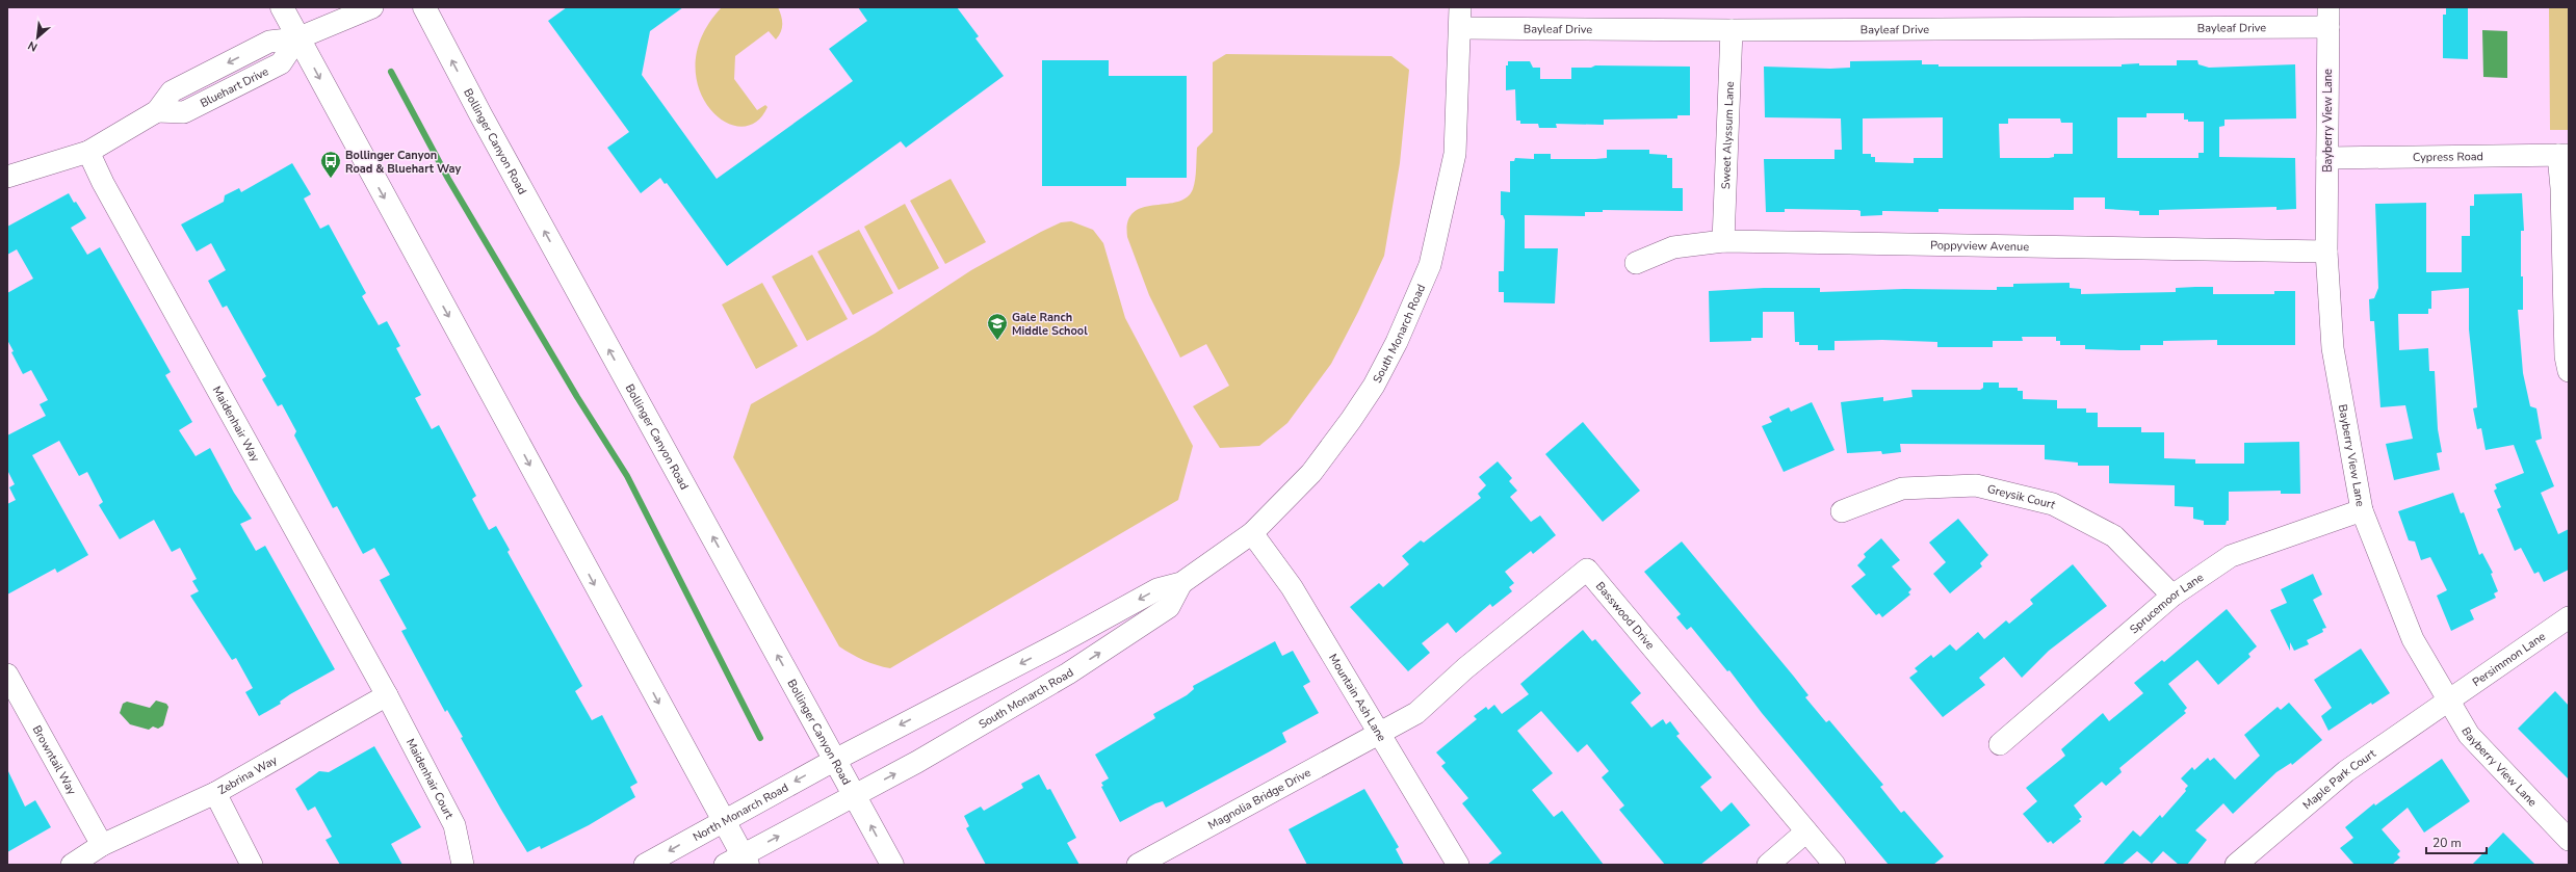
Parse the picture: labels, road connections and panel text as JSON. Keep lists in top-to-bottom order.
{
  "streets": {
    "main road": ["Bollinger Canyon Road"],
    "street": [
      "Bayleaf Drive",
      "Bayberry View Lane",
      "Sweet Alyssum Lane",
      "Cypress Road",
      "Poppyview Avenue",
      "South Monarch Road",
      "Maidenhair Way",
      "Greysik Court",
      "Sprucemoor Lane",
      "Basswood Drive",
      "Persimmon Lane",
      "Mountain Ash Lane",
      "Browntail Way",
      "Zebrina Way",
      "Maidenhair Court",
      "Maple Park Court",
      "Magnolia Bridge Drive",
      "North Monarch Road"
    ]
  },
  "crossings": [
    ["Bayleaf Drive", "Bayberry View Lane"],
    ["Bayleaf Drive", "Sweet Alyssum Lane"],
    ["Bayleaf Drive", "South Monarch Road"],
    ["Bayberry View Lane", "Cypress Road"],
    ["Bayberry View Lane", "Poppyview Avenue"],
    ["Bayberry View Lane", "Sprucemoor Lane"],
    ["Bayberry View Lane", "Persimmon Lane"],
    ["Bayberry View Lane", "Maple Park Court"],
    ["Sweet Alyssum Lane", "Poppyview Avenue"],
    ["Bollinger Canyon Road", "South Monarch Road"],
    ["Bollinger Canyon Road", "North Monarch Road"],
    ["South Monarch Road", "Mountain Ash Lane"],
    ["South Monarch Road", "North Monarch Road"],
    ["Maidenhair Way", "Zebrina Way"],
    ["Maidenhair Way", "Maidenhair Court"],
    ["Greysik Court", "Sprucemoor Lane"],
    ["Basswood Drive", "Mountain Ash Lane"],
    ["Basswood Drive", "Magnolia Bridge Drive"],
    ["Persimmon Lane", "Maple Park Court"],
    ["Mountain Ash Lane", "Magnolia Bridge Drive"],
    ["Browntail Way", "Zebrina Way"],
    ["Zebrina Way", "Maidenhair Court"]
  ],
  "places": {
    "bus stop": ["Bollinger Canyon Road & Bluehart Way"],
    "school or university": ["Gale Ranch Middle School"]
  },
  "scale_bar": "20 m",
  "north": "bottom left"
}
